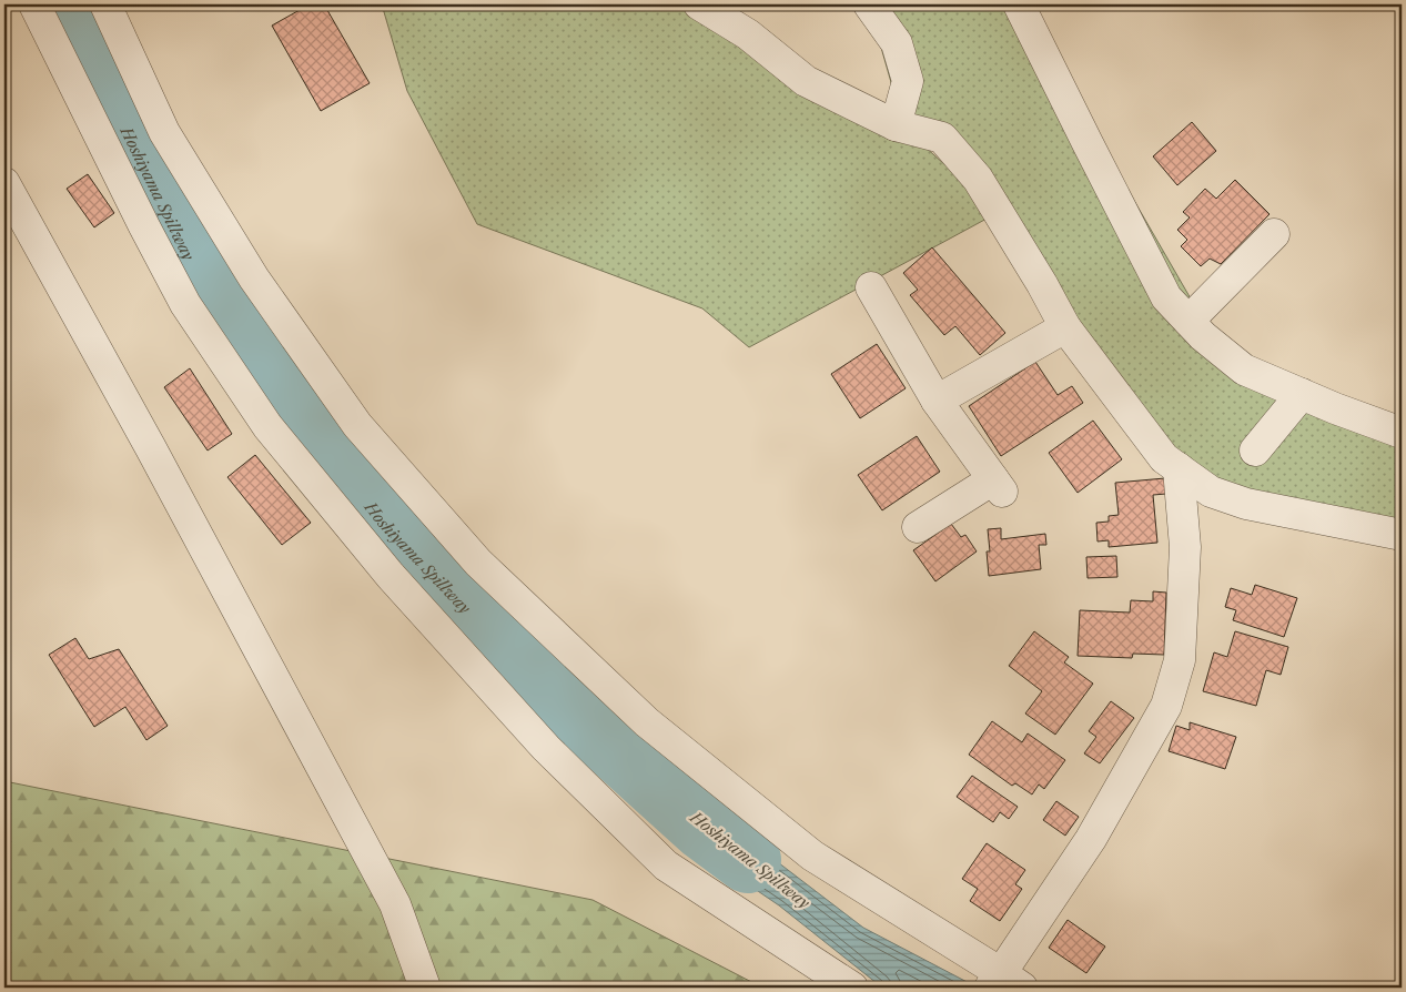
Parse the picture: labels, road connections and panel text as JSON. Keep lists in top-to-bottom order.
{
  "water": ["Hoshiyama Spillway"]
}
